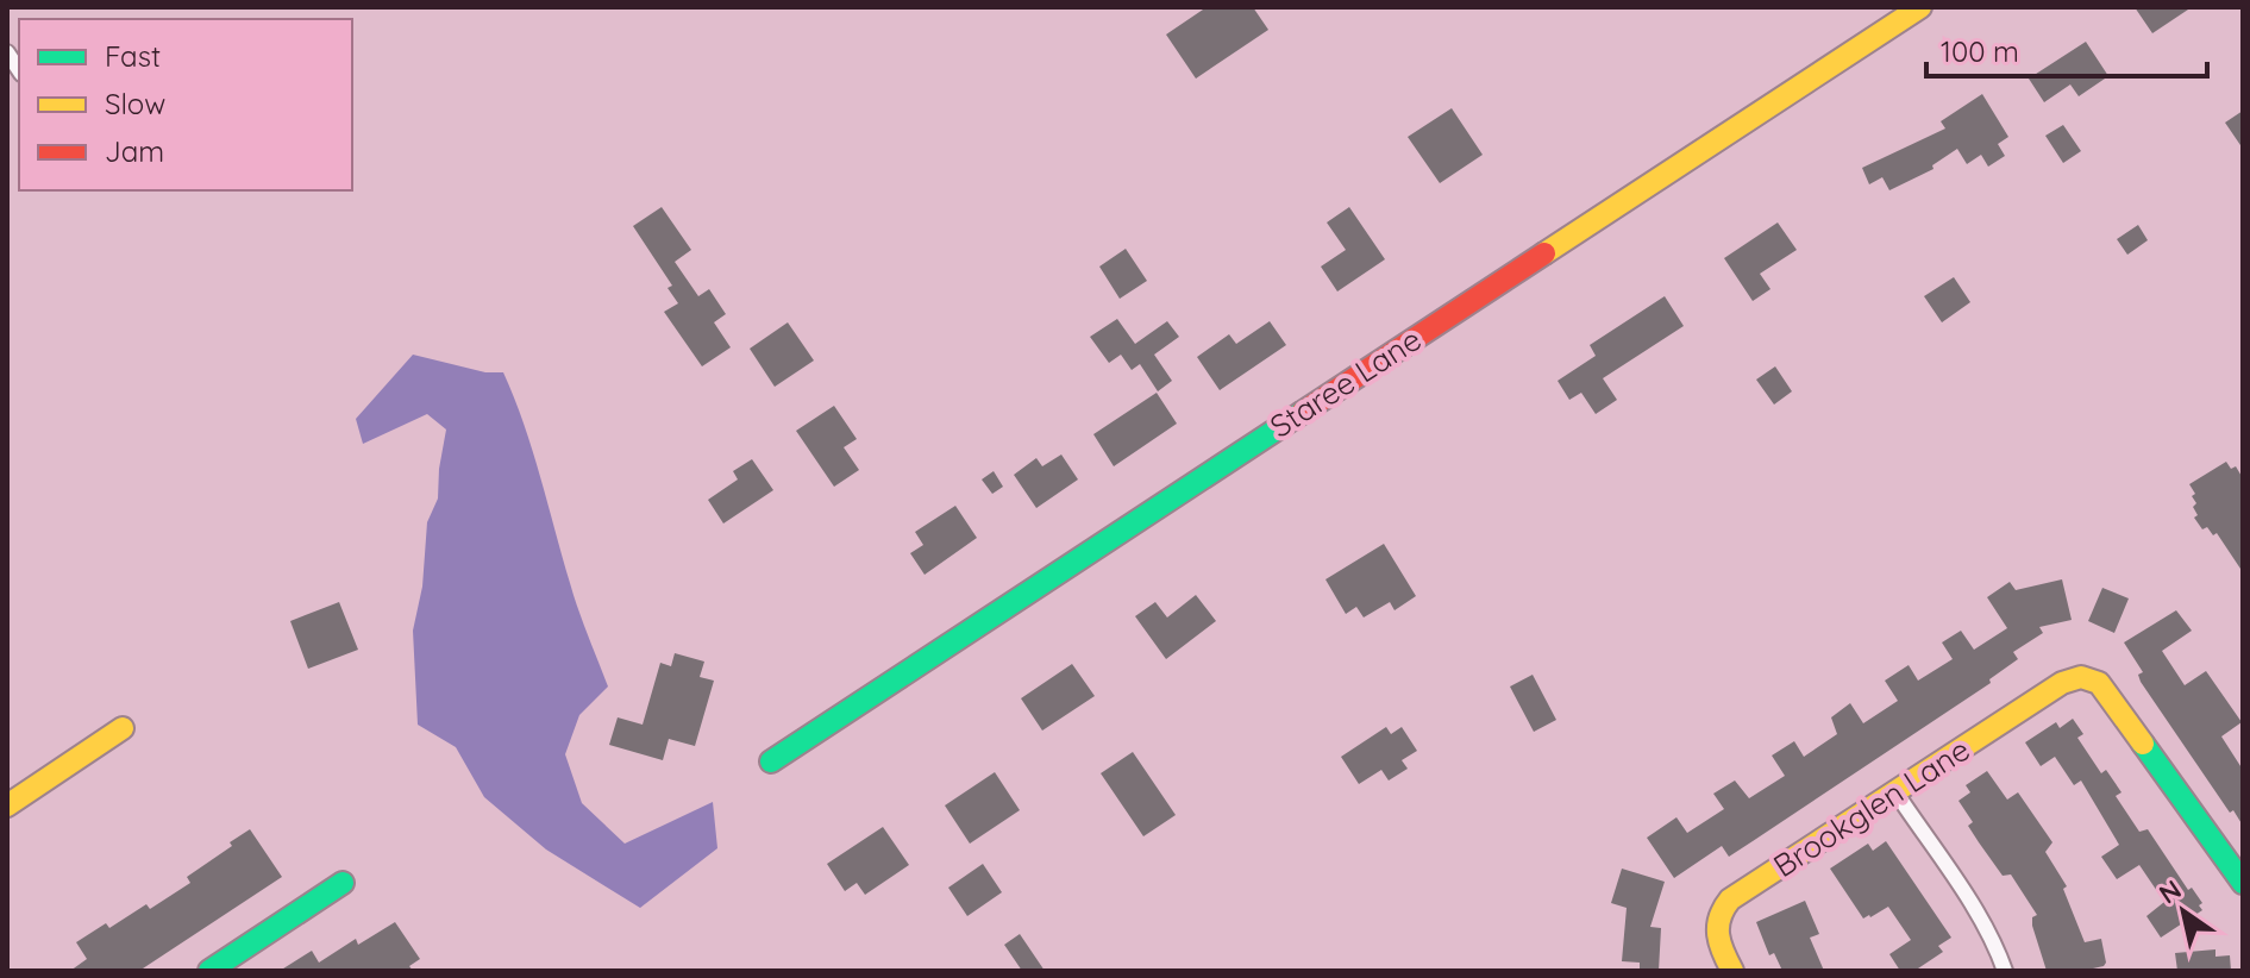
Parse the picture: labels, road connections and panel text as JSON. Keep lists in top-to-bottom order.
{
  "streets": {
    "street": ["Staree Lane", "Brookglen Lane"]
  },
  "legend": ["Fast", "Slow", "Jam"],
  "scale_bar": "100 m",
  "north": "top left"
}
